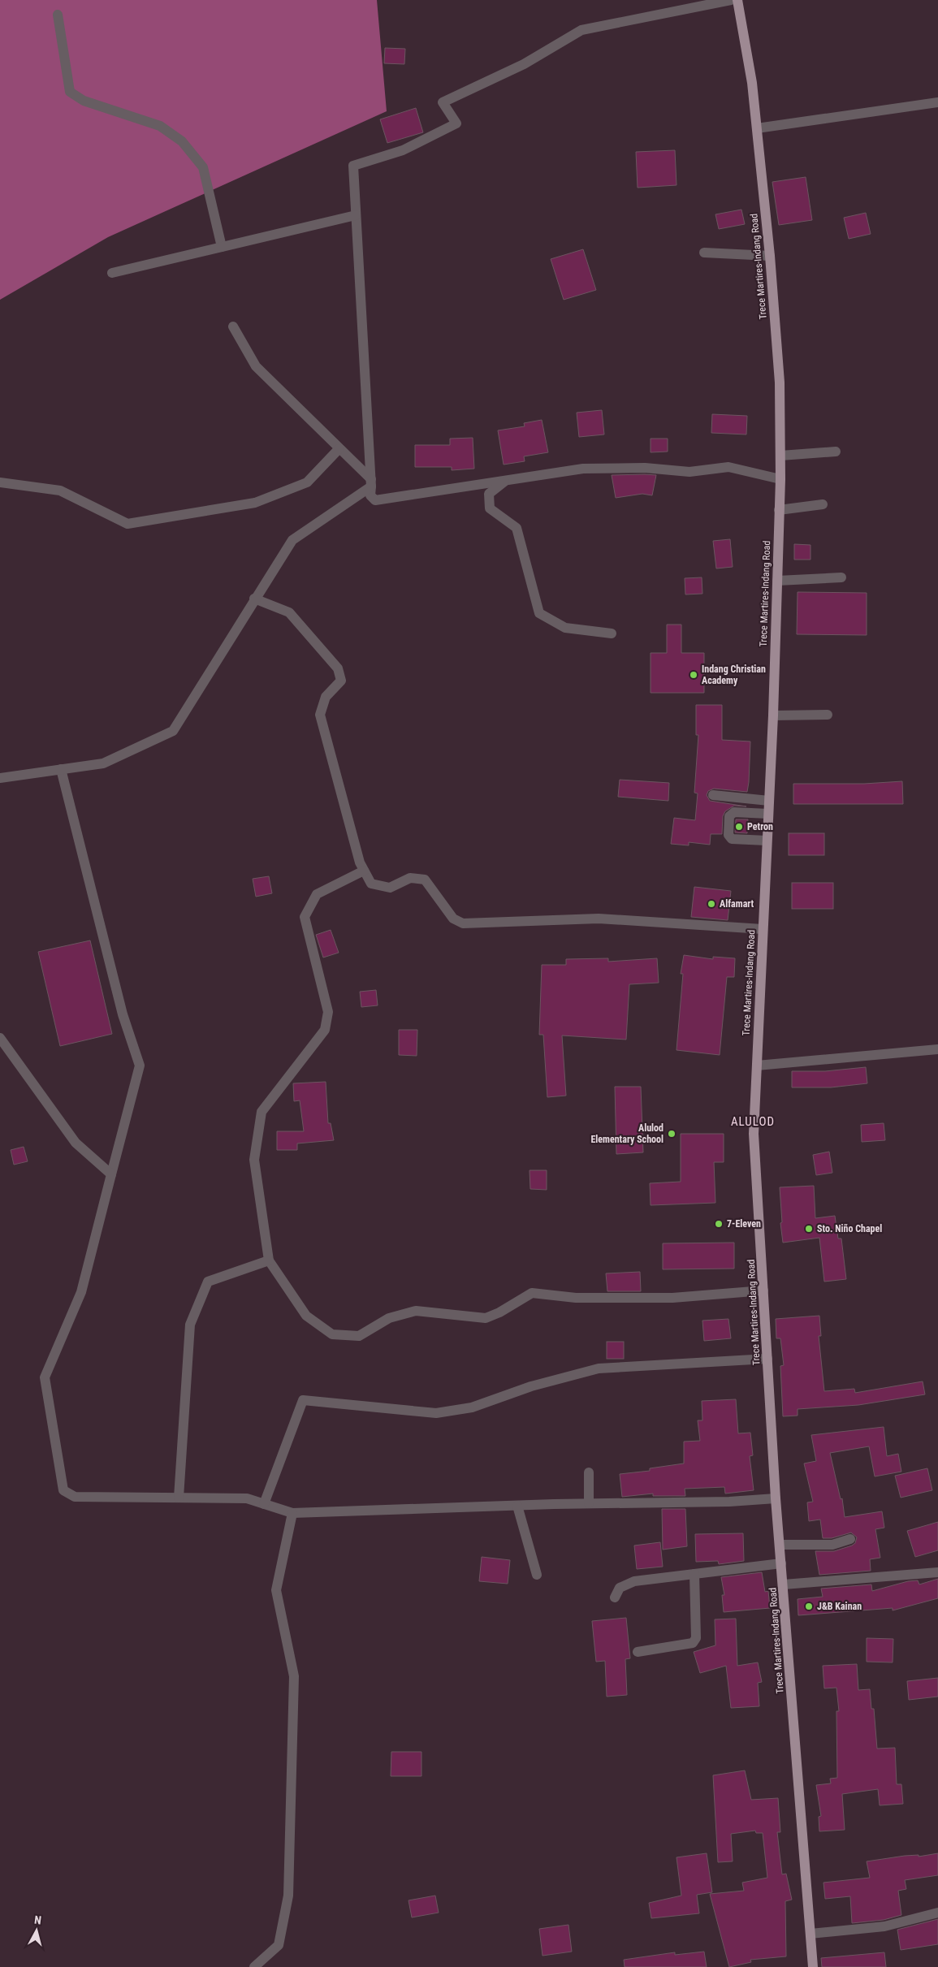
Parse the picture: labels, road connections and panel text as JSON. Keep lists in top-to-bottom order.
{
  "streets": {
    "main road": ["Trece Martires-Indang Road"]
  },
  "districts": ["ALULOD"],
  "places": [
    "Indang Christian Academy",
    "Petron",
    "Alfamart",
    "Alulod Elementary School",
    "7-Eleven",
    "Sto. Niño Chapel",
    "J&B Kainan"
  ],
  "north": "top"
}
